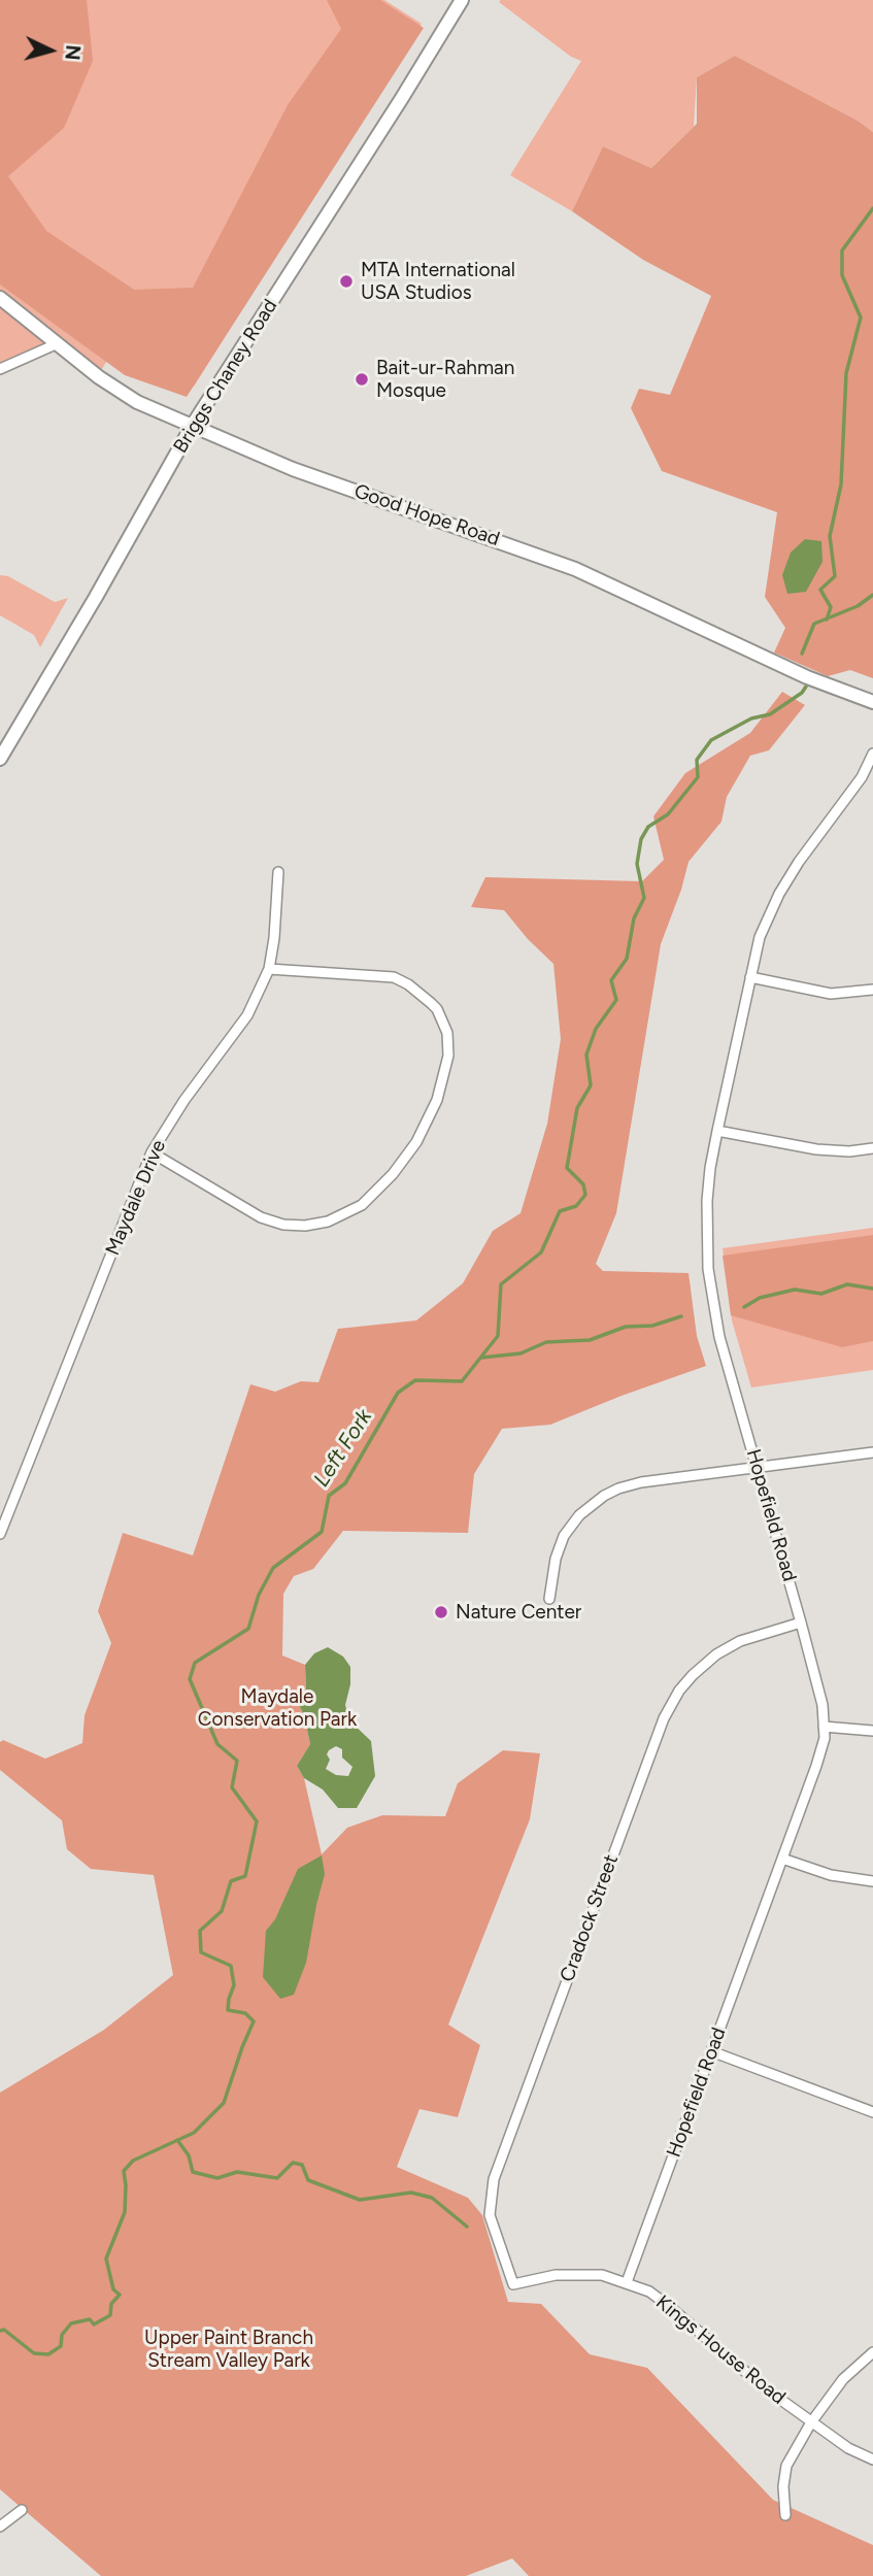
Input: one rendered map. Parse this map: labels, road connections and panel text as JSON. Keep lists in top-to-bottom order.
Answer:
{
  "streets": {
    "street": [
      "Briggs Chaney Road",
      "Good Hope Road",
      "Maydale Drive",
      "Hopefield Road",
      "Cradock Street",
      "Kings House Road"
    ]
  },
  "crossings": [
    ["Briggs Chaney Road", "Good Hope Road"],
    ["Hopefield Road", "Cradock Street"],
    ["Hopefield Road", "Kings House Road"],
    ["Cradock Street", "Kings House Road"]
  ],
  "water": ["Left Fork"],
  "parks": ["Maydale Conservation Park", "Upper Paint Branch Stream Valley Park"],
  "places": ["MTA International USA Studios", "Bait-ur-Rahman Mosque", "Nature Center"],
  "north": "right"
}
